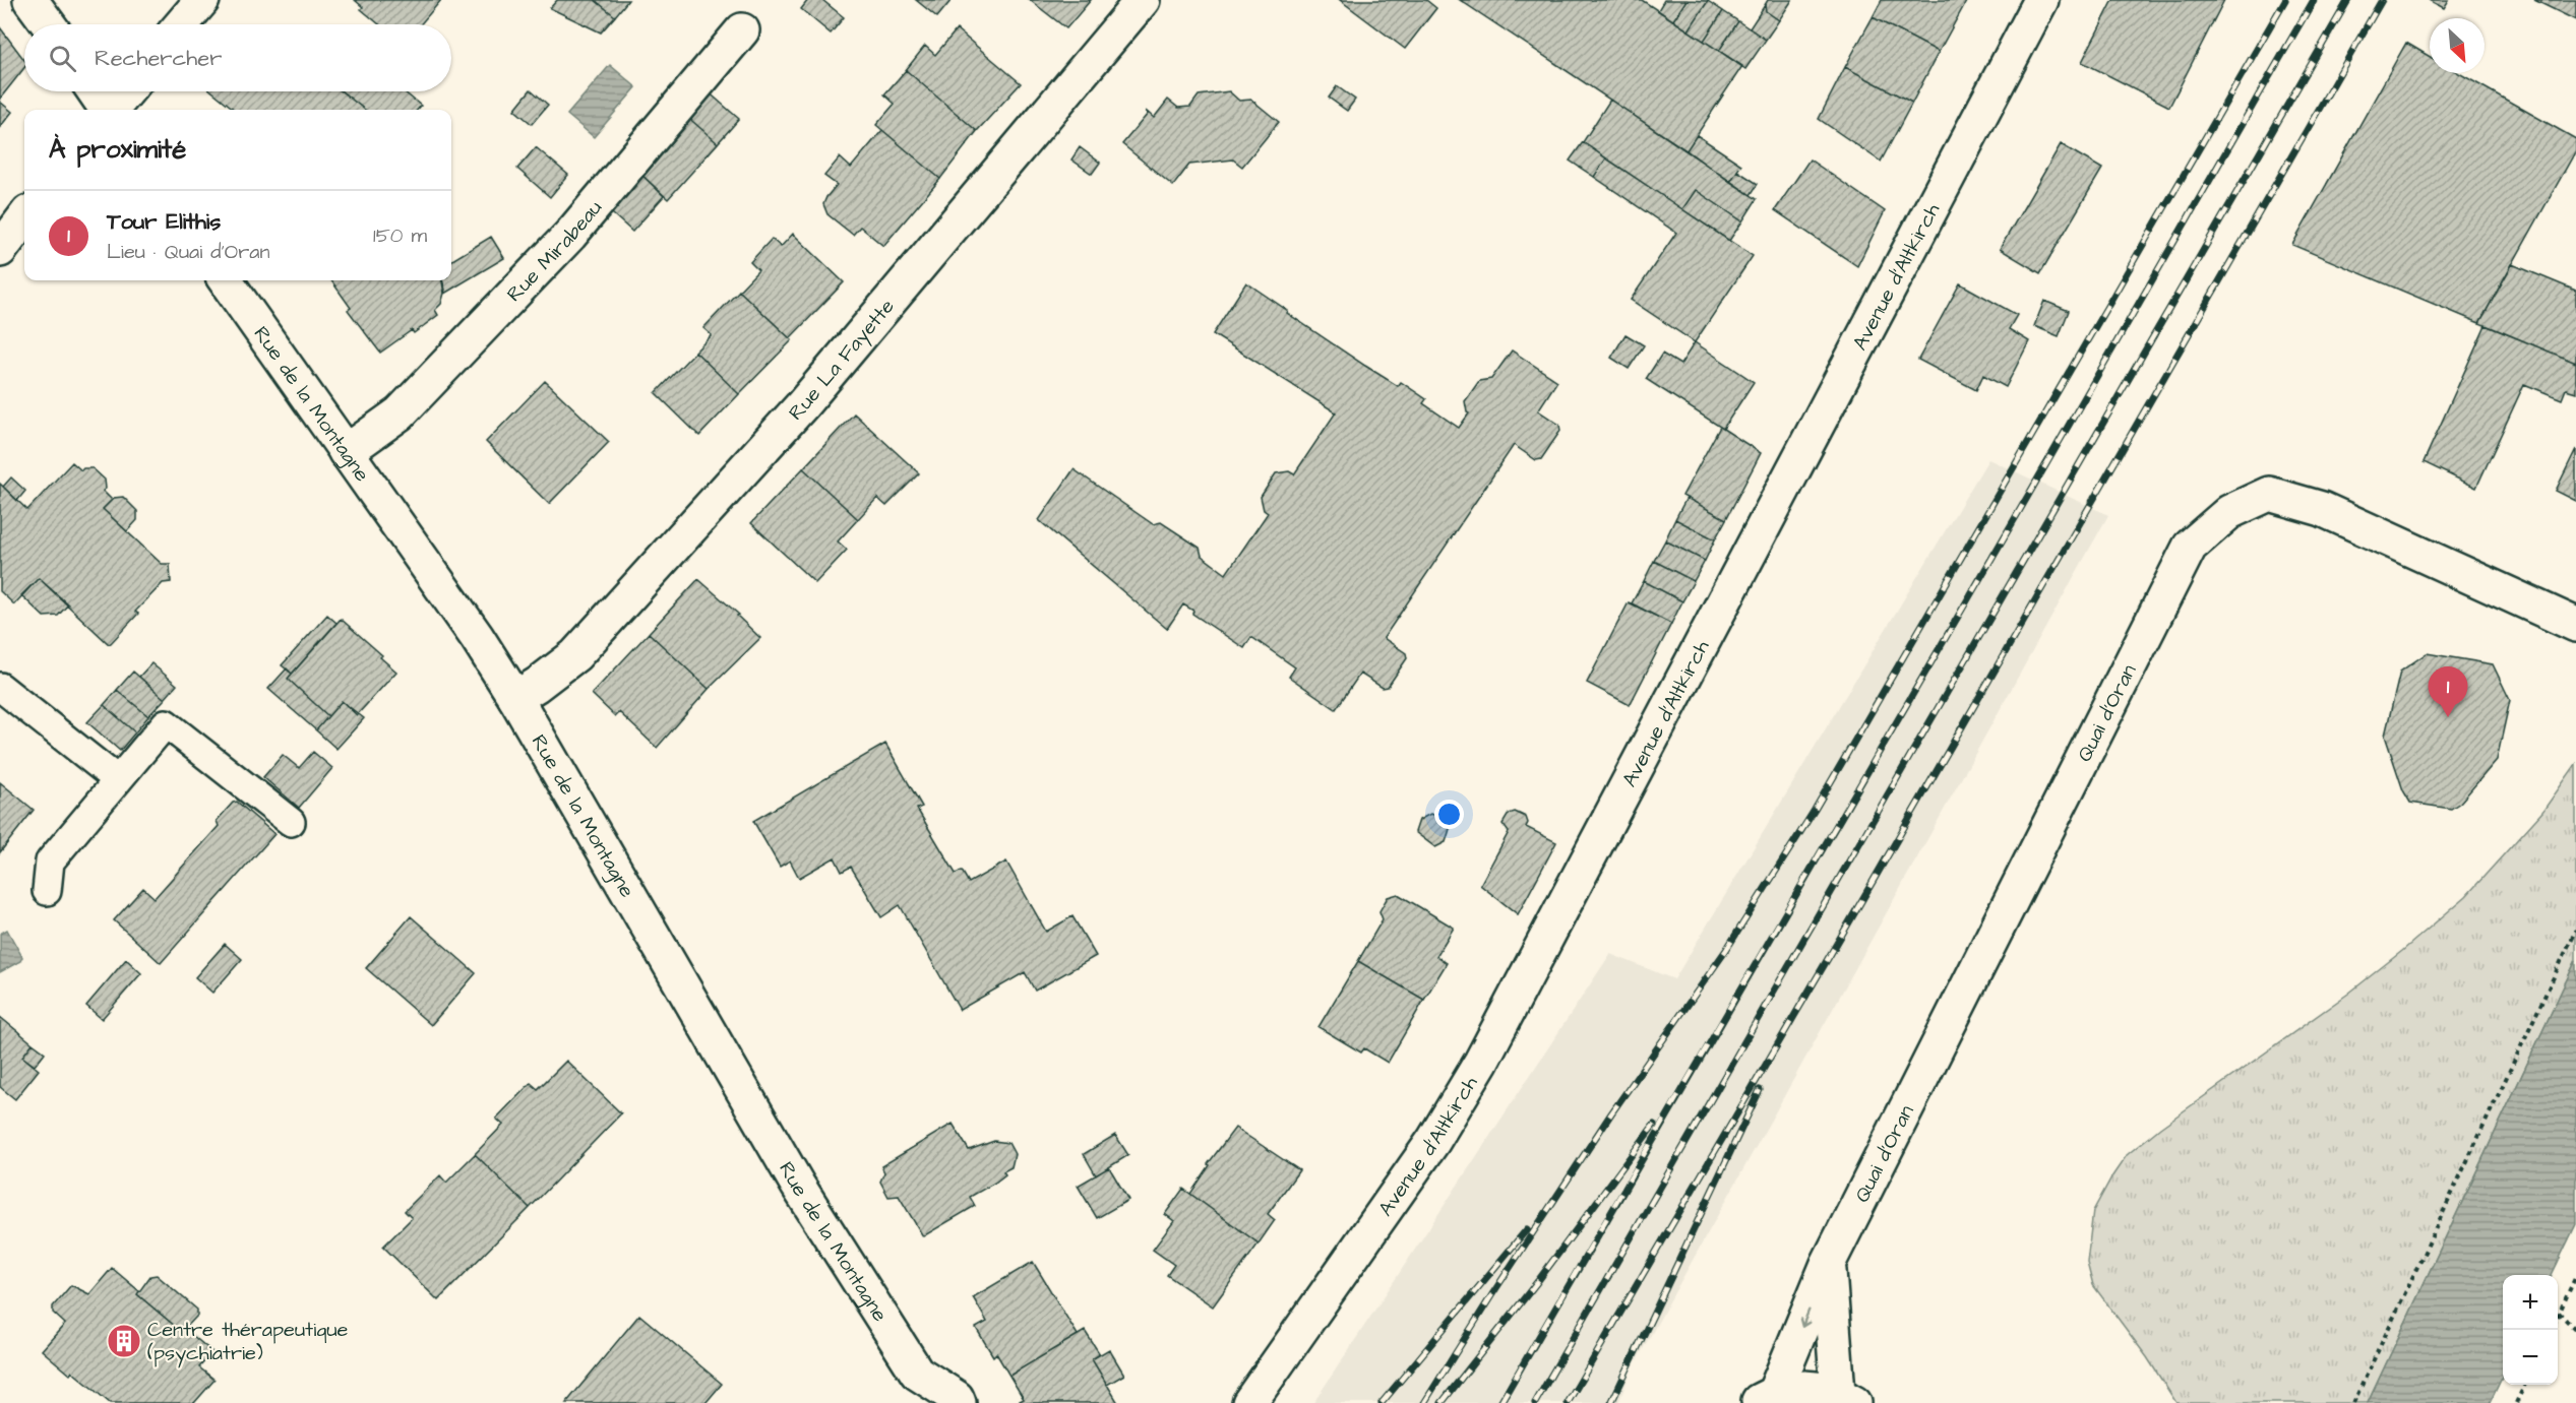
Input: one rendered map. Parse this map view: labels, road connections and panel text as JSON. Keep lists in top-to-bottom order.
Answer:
{
  "streets": {
    "street": [
      "Rue Mirabeau",
      "Avenue d'Altkirch",
      "Rue La Fayette",
      "Rue de la Montagne",
      "Quai d'Oran"
    ]
  },
  "crossings": [
    ["Rue Mirabeau", "Rue de la Montagne"],
    ["Rue La Fayette", "Rue de la Montagne"]
  ],
  "places": {
    "building": ["Centre thérapeutique (psychiatrie)"]
  },
  "north": "bottom right",
  "page": {
    "search": "Rechercher",
    "heading": "À proximité",
    "list": [
      {
        "mark": "1",
        "name": "Tour Elithis",
        "note": "Lieu · Quai d'Oran",
        "value": "150 m"
      }
    ],
    "pins": "1",
    "map_buttons": ["+", "−"]
  }
}
